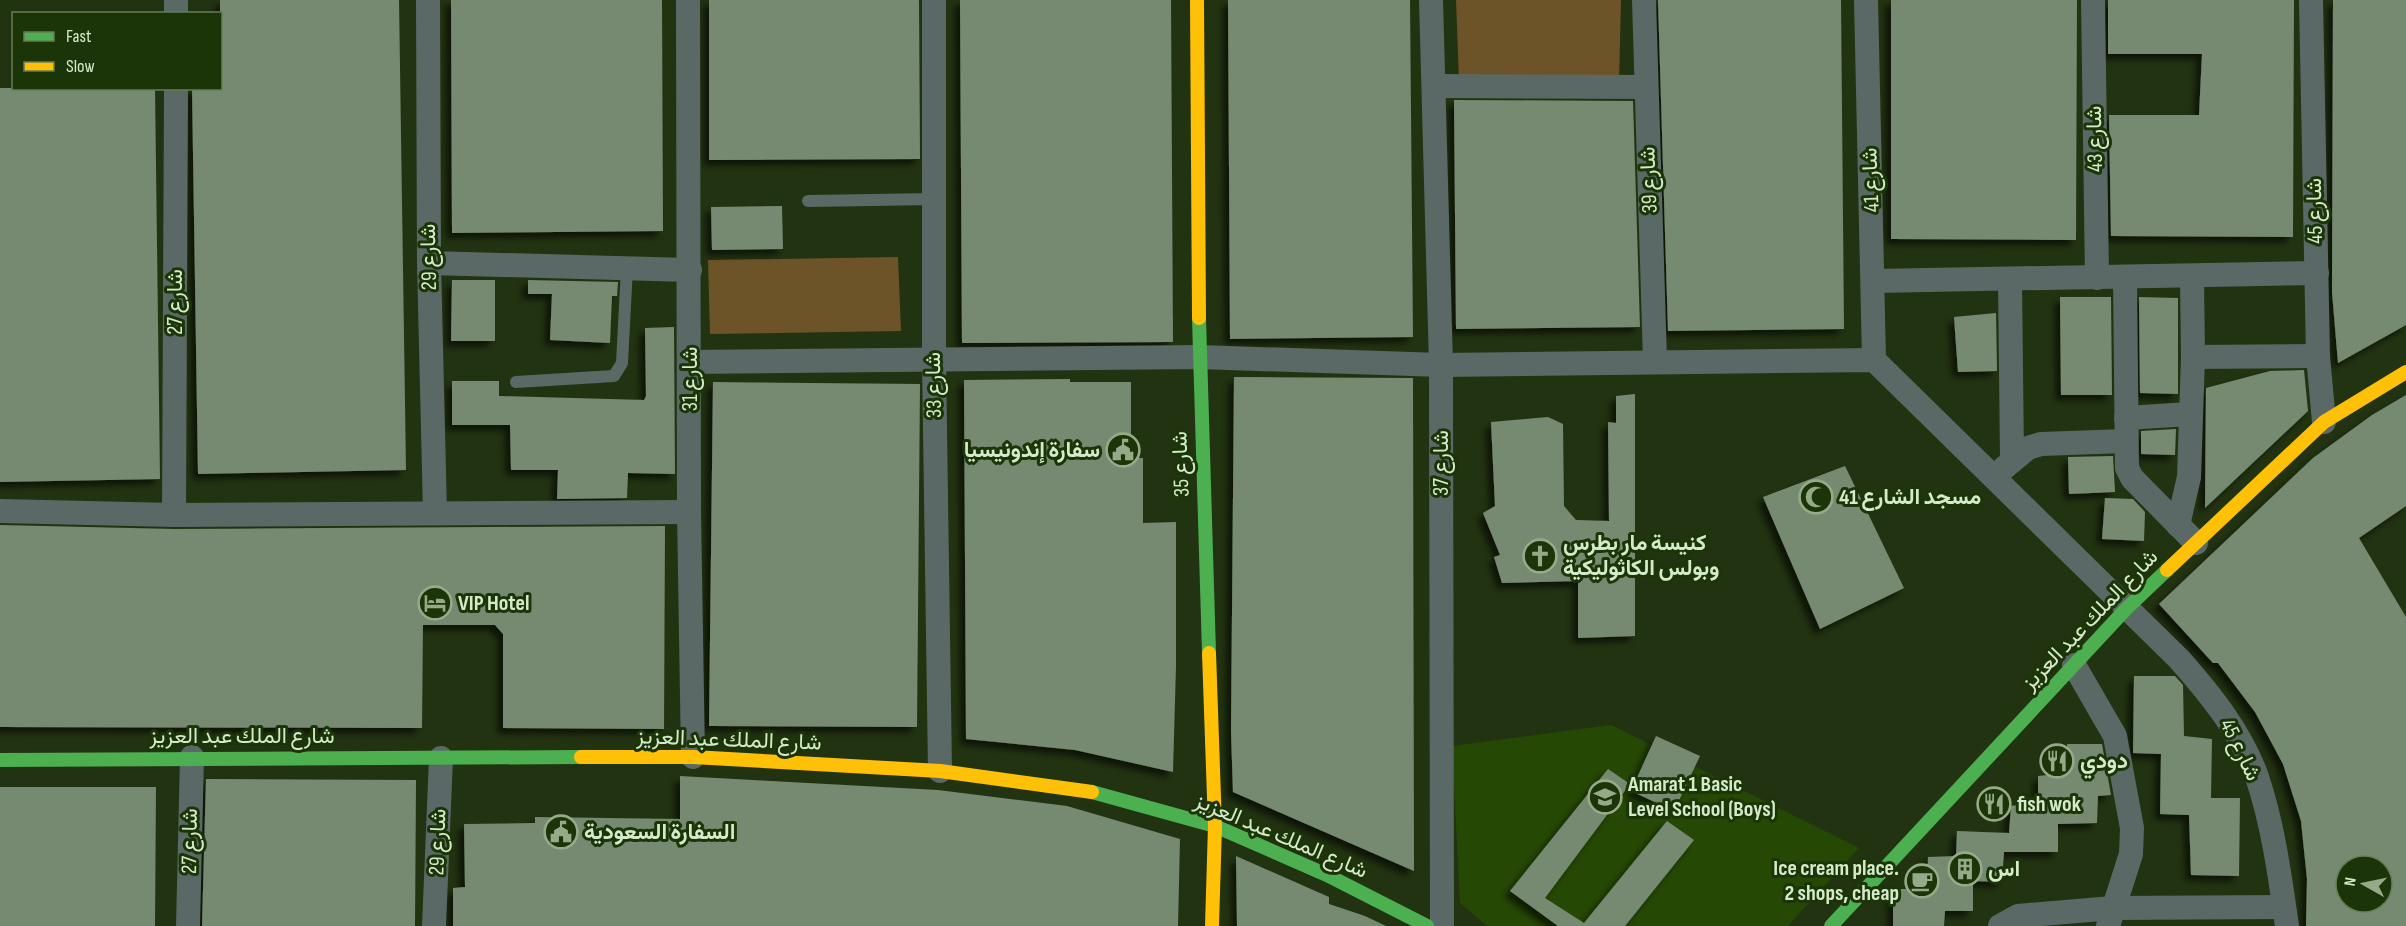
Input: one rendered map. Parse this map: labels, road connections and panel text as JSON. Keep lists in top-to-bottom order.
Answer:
{
  "streets": {
    "street": [
      "شارع 43",
      "شارع 39",
      "شارع 41",
      "شارع 45",
      "شارع 29",
      "شارع 27",
      "شارع 31",
      "شارع 33",
      "شارع 37",
      "شارع 35",
      "شارع الملك عبد العزيز"
    ]
  },
  "crossings": [
    ["شارع 41", "شارع 45"],
    ["شارع 45", "شارع الملك عبد العزيز"],
    ["شارع 29", "شارع الملك عبد العزيز"],
    ["شارع 27", "شارع الملك عبد العزيز"],
    ["شارع 31", "شارع الملك عبد العزيز"],
    ["شارع 33", "شارع الملك عبد العزيز"],
    ["شارع 35", "شارع الملك عبد العزيز"]
  ],
  "places": {
    "public building": ["سفارة إندونيسيا", "السفارة السعودية"],
    "mosque": ["مسجد الشارع 41"],
    "church": ["كنيسة مار بطرس وبولس الكاثوليكية"],
    "hotel": ["VIP Hotel"],
    "restaurant": ["دودي", "fish wok"],
    "school or university": ["Amarat 1 Basic Level School (Boys)"],
    "building": ["اس"],
    "cafe": ["Ice cream place. 2 shops, cheap"]
  },
  "legend": ["Fast", "Slow"],
  "north": "left"
}
